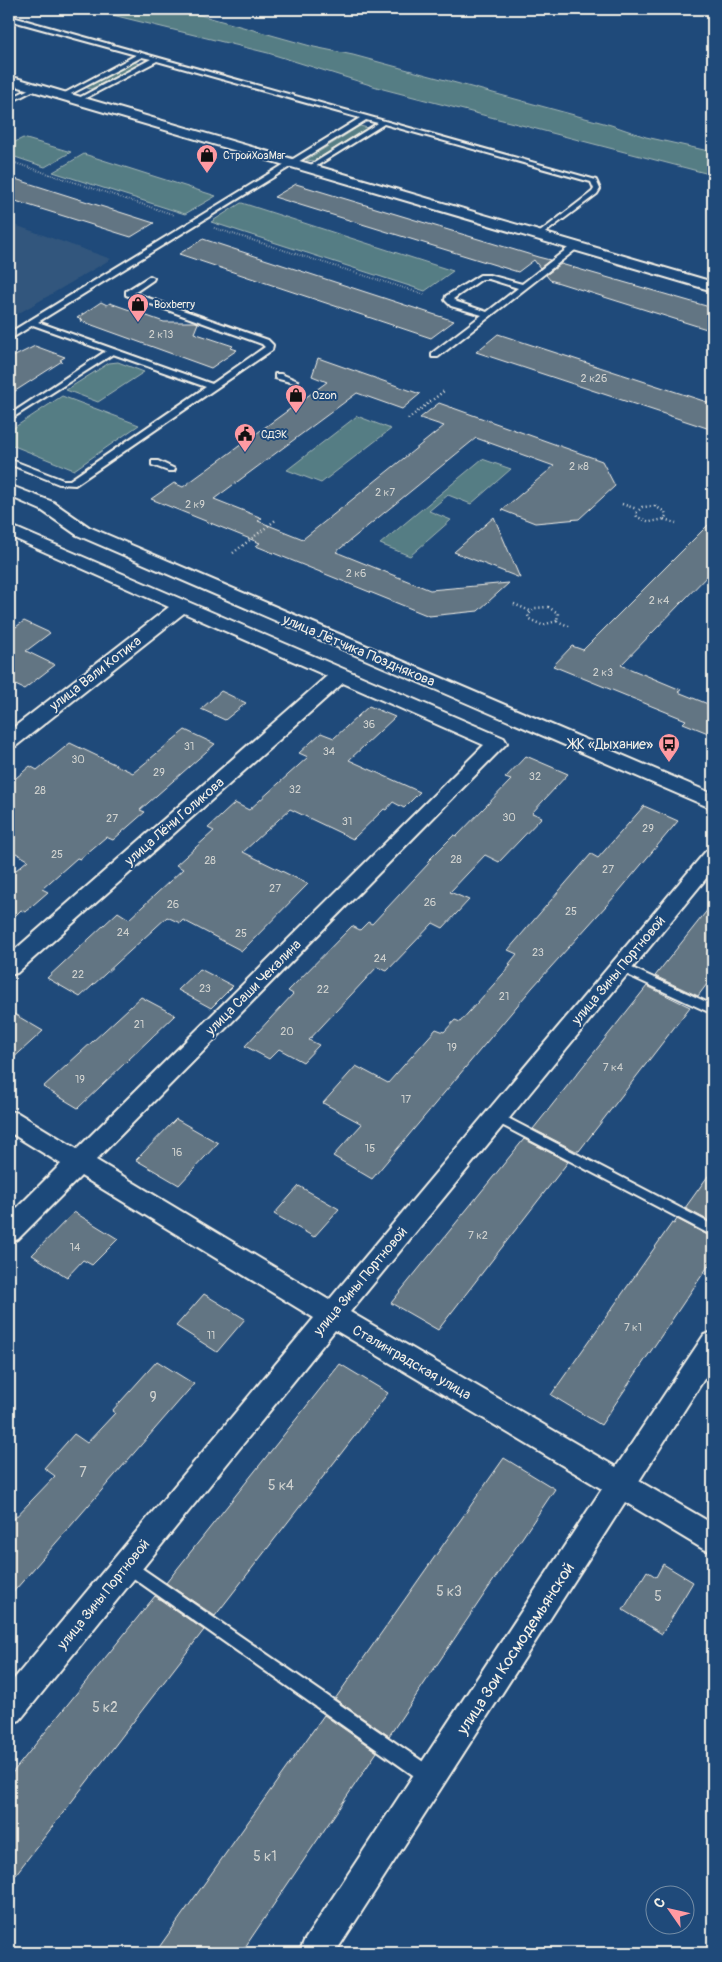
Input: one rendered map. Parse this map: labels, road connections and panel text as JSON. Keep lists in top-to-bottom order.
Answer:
{
  "streets": {
    "street": [
      "улица Лётчика Позднякова",
      "улица Вали Котика",
      "улица Лёни Голикова",
      "улица Зины Портновой",
      "улица Саши Чекалина",
      "Сталинградская улица",
      "улица Зои Космодемьянской"
    ]
  },
  "crossings": [
    ["улица Лёни Голикова", "улица Саши Чекалина"],
    ["улица Зины Портновой", "Сталинградская улица"],
    ["улица Саши Чекалина", "Сталинградская улица"],
    ["Сталинградская улица", "улица Зои Космодемьянской"]
  ],
  "places": {
    "shop": ["СтройХозМаг", "Boxberry", "Ozon"],
    "public building": ["СДЭК"],
    "bus stop": ["ЖК «Дыхание»"]
  },
  "house_numbers": [
    "2 к13",
    "2 к26",
    "2 к8",
    "2 к7",
    "2 к9",
    "2 к6",
    "2 к4",
    "2 к3",
    "36",
    "31",
    "34",
    "30",
    "29",
    "32",
    "32",
    "28",
    "30",
    "27",
    "31",
    "29",
    "25",
    "28",
    "28",
    "27",
    "27",
    "26",
    "26",
    "25",
    "24",
    "25",
    "23",
    "24",
    "22",
    "23",
    "22",
    "21",
    "21",
    "20",
    "19",
    "7 к4",
    "19",
    "17",
    "15",
    "16",
    "7 к2",
    "14",
    "7 к1",
    "11",
    "9",
    "7",
    "5 к4",
    "5 к3",
    "5",
    "5 к2",
    "5 к1"
  ],
  "north": "top left"
}
